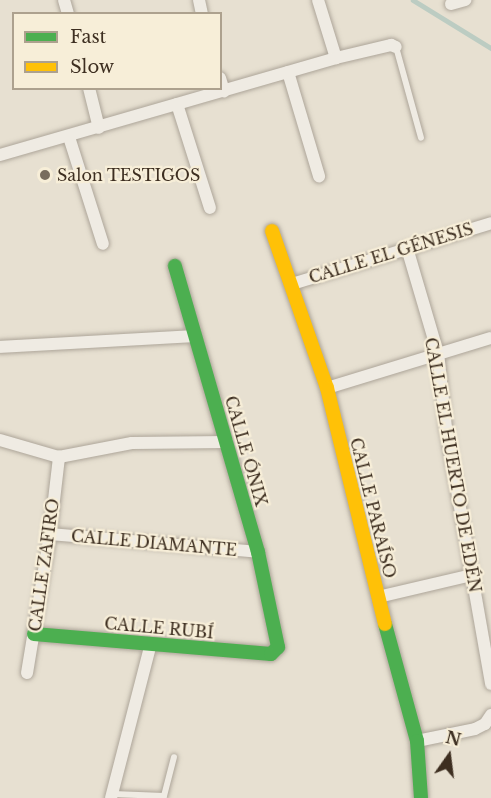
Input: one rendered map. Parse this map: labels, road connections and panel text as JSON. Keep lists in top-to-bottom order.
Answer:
{
  "streets": {
    "street": [
      "CALLE EL GÉNESIS",
      "CALLE ÓNIX",
      "CALLE EL HUERTO DE EDÉN",
      "CALLE PARAÍSO",
      "CALLE DIAMANTE",
      "CALLE ZAFIRO",
      "CALLE RUBÍ"
    ]
  },
  "crossings": [
    ["CALLE EL GÉNESIS", "CALLE EL HUERTO DE EDÉN"],
    ["CALLE EL GÉNESIS", "CALLE PARAÍSO"],
    ["CALLE ÓNIX", "CALLE DIAMANTE"],
    ["CALLE ÓNIX", "CALLE RUBÍ"],
    ["CALLE DIAMANTE", "CALLE ZAFIRO"],
    ["CALLE ZAFIRO", "CALLE RUBÍ"]
  ],
  "places": ["Salon TESTIGOS"],
  "legend": ["Fast", "Slow"],
  "north": "top"
}
